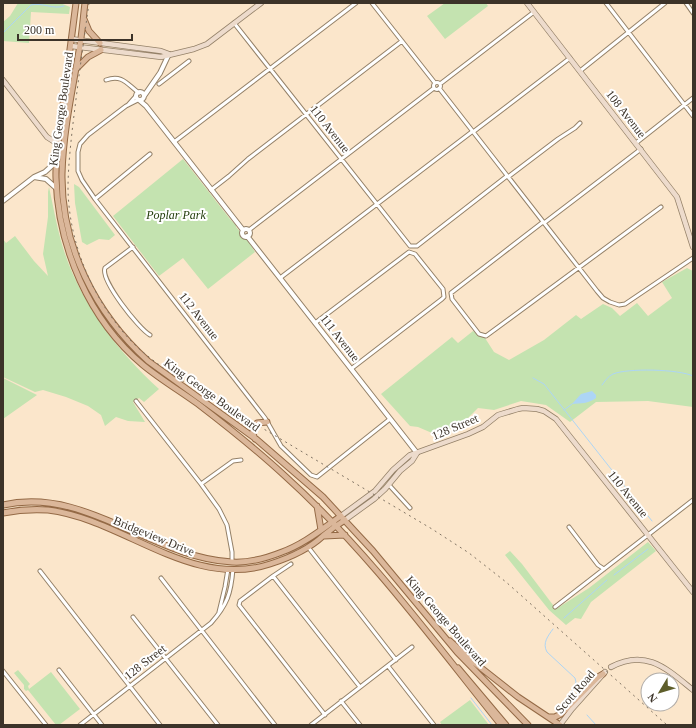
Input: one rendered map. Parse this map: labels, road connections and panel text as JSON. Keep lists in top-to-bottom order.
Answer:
{
  "streets": {
    "main road": [
      "King George Boulevard",
      "108 Avenue",
      "110 Avenue",
      "128 Street",
      "Bridgeview Drive",
      "Scott Road"
    ],
    "street": ["112 Avenue", "111 Avenue"]
  },
  "crossings": [
    ["King George Boulevard", "128 Street"],
    ["King George Boulevard", "Bridgeview Drive"],
    ["110 Avenue", "128 Street"],
    ["112 Avenue", "111 Avenue"],
    ["111 Avenue", "128 Street"],
    ["128 Street", "Bridgeview Drive"]
  ],
  "parks": ["Poplar Park"],
  "scale_bar": "200 m",
  "north": "bottom left"
}
